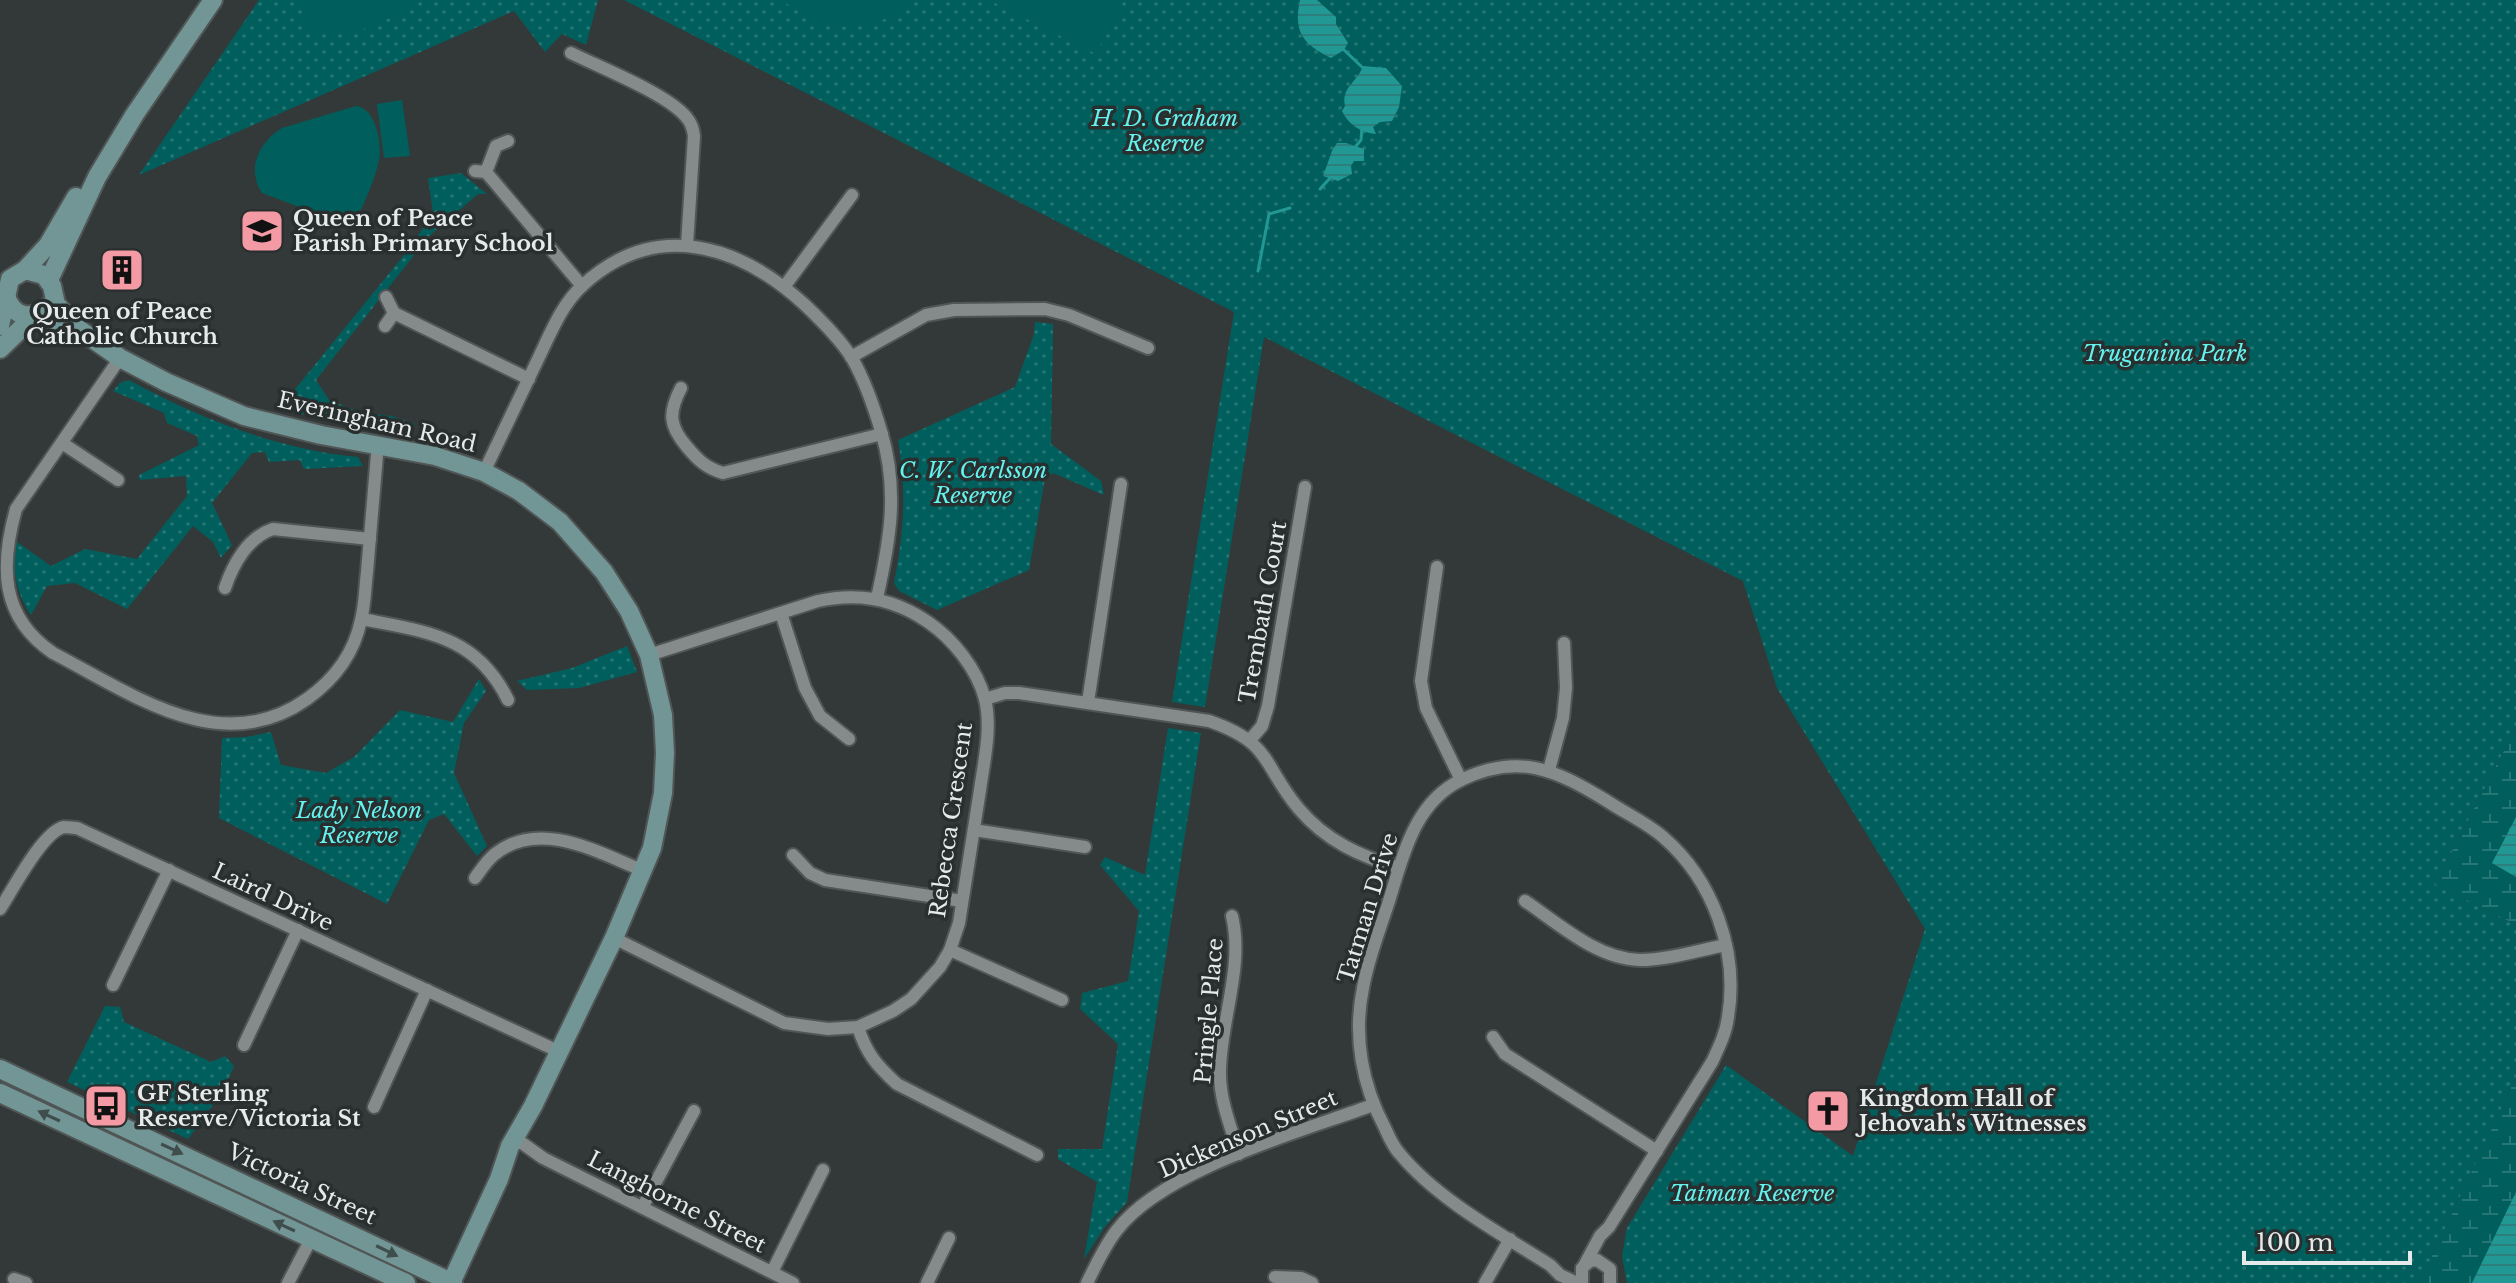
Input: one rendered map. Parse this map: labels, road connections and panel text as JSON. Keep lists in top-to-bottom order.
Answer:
{
  "streets": {
    "street": [
      "Everingham Road",
      "Trembath Court",
      "Rebecca Crescent",
      "Laird Drive",
      "Tatman Drive",
      "Pringle Place",
      "Dickenson Street",
      "Victoria Street",
      "Langhorne Street"
    ]
  },
  "crossings": [
    ["Everingham Road", "Rebecca Crescent"],
    ["Everingham Road", "Laird Drive"],
    ["Everingham Road", "Victoria Street"],
    ["Everingham Road", "Langhorne Street"],
    ["Tatman Drive", "Dickenson Street"],
    ["Pringle Place", "Dickenson Street"]
  ],
  "parks": [
    "H. D. Graham Reserve",
    "Truganina Park",
    "C. W. Carlsson Reserve",
    "Lady Nelson Reserve",
    "Tatman Reserve"
  ],
  "places": {
    "school or university": ["Queen of Peace Parish Primary School"],
    "building": ["Queen of Peace Catholic Church"],
    "bus stop": ["GF Sterling Reserve/Victoria St"],
    "church": ["Kingdom Hall of Jehovah's Witnesses"]
  },
  "scale_bar": "100 m"
}
